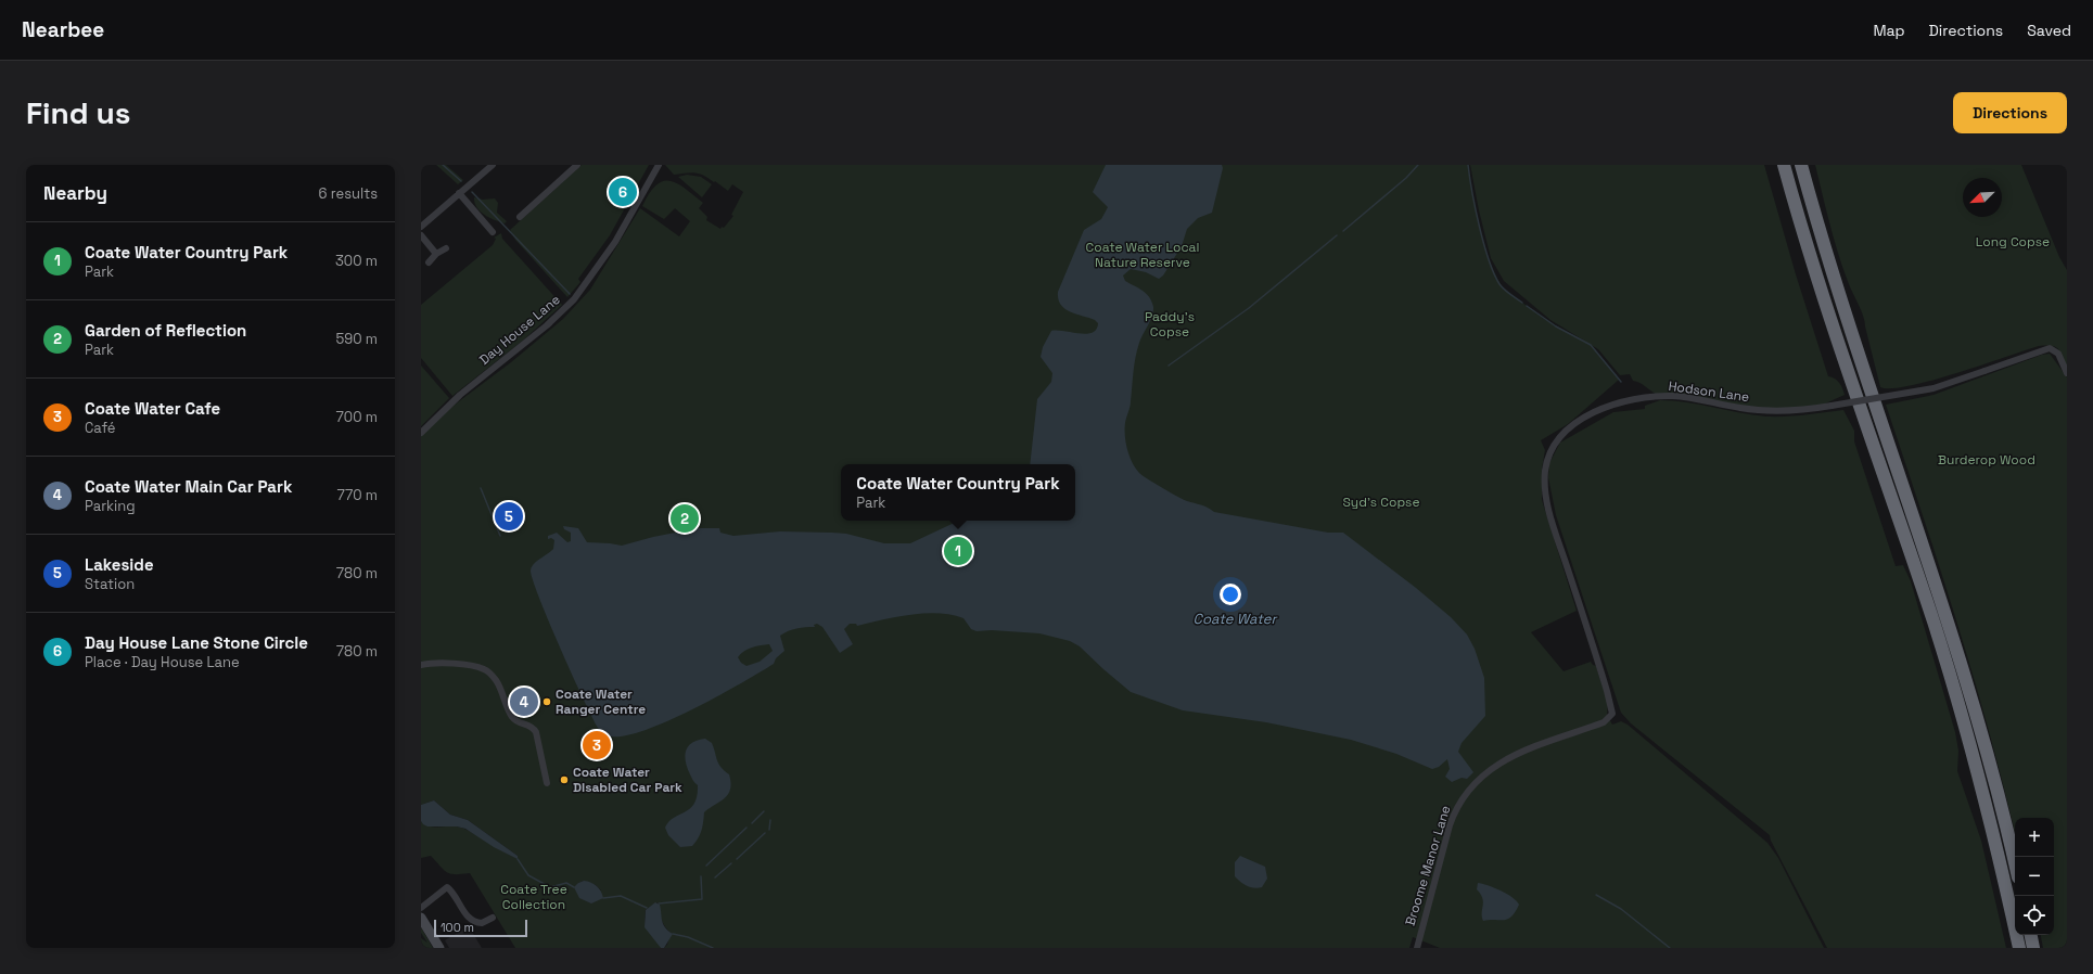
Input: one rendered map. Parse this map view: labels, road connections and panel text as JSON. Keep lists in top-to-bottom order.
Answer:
{
  "streets": {
    "street": ["Day House Lane", "Hodson Lane", "Broome Manor Lane"]
  },
  "crossings": [
    ["Hodson Lane", "Broome Manor Lane"]
  ],
  "water": ["Coate Water"],
  "parks": [
    "Long Copse",
    "Coate Water Local Nature Reserve",
    "Paddy's Copse",
    "Burderop Wood",
    "Syd's Copse",
    "Coate Tree Collection"
  ],
  "places": ["Coate Water Ranger Centre", "Coate Water Disabled Car Park"],
  "scale_bar": "100 m",
  "north": "bottom left",
  "page": {
    "header": "Nearbee",
    "nav": ["Map", "Directions", "Saved"],
    "buttons": "Directions",
    "title": "Find us",
    "heading": ["Nearby", "6 results"],
    "pins": [
      "6",
      "5",
      "2",
      "1",
      "4",
      "3"
    ],
    "list": [
      {
        "mark": "1",
        "name": "Coate Water Country Park",
        "note": "Park",
        "value": "300 m"
      },
      {
        "mark": "2",
        "name": "Garden of Reflection",
        "note": "Park",
        "value": "590 m"
      },
      {
        "mark": "3",
        "name": "Coate Water Cafe",
        "note": "Café",
        "value": "700 m"
      },
      {
        "mark": "4",
        "name": "Coate Water Main Car Park",
        "note": "Parking",
        "value": "770 m"
      },
      {
        "mark": "5",
        "name": "Lakeside",
        "note": "Station",
        "value": "780 m"
      },
      {
        "mark": "6",
        "name": "Day House Lane Stone Circle",
        "note": "Place · Day House Lane",
        "value": "780 m"
      }
    ],
    "popup": ["Coate Water Country Park", "Park"],
    "map_buttons": ["+", "−"],
    "scale": "100 m"
  }
}
